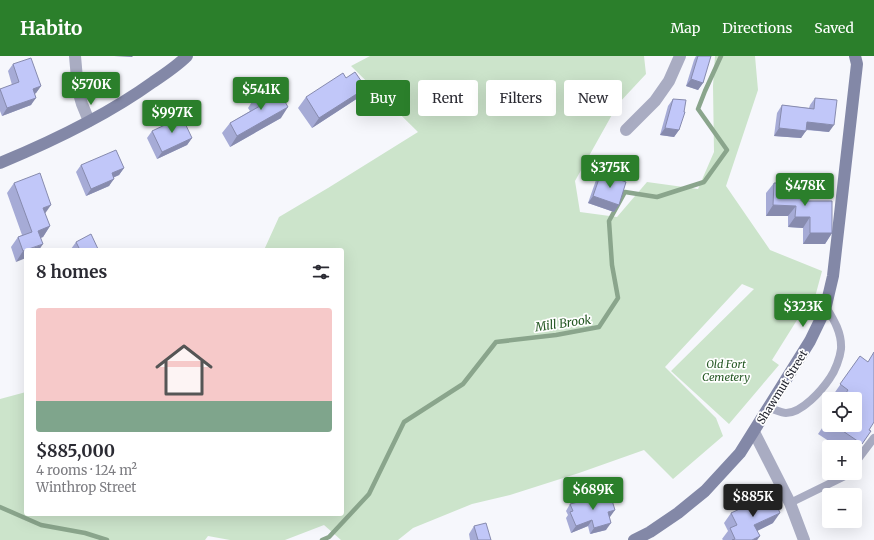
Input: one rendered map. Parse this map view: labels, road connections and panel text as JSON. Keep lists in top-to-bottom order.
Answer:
{
  "streets": {
    "street": ["Shawmut Street"]
  },
  "water": ["Mill Brook"],
  "parks": ["Old Fort Cemetery"],
  "page": {
    "header": "Habito",
    "nav": ["Map", "Directions", "Saved"],
    "price": [
      "$570K",
      "$541K",
      "$997K",
      "$375K",
      "$478K",
      "$323K",
      "$689K",
      "$885K"
    ],
    "chip": [
      "Buy",
      "Rent",
      "Filters",
      "New"
    ],
    "heading": "8 homes",
    "list": [
      {
        "name": "$885,000",
        "note": "4 rooms · 124 m² · Winthrop Street"
      }
    ],
    "map_buttons": ["+", "−"]
  }
}
